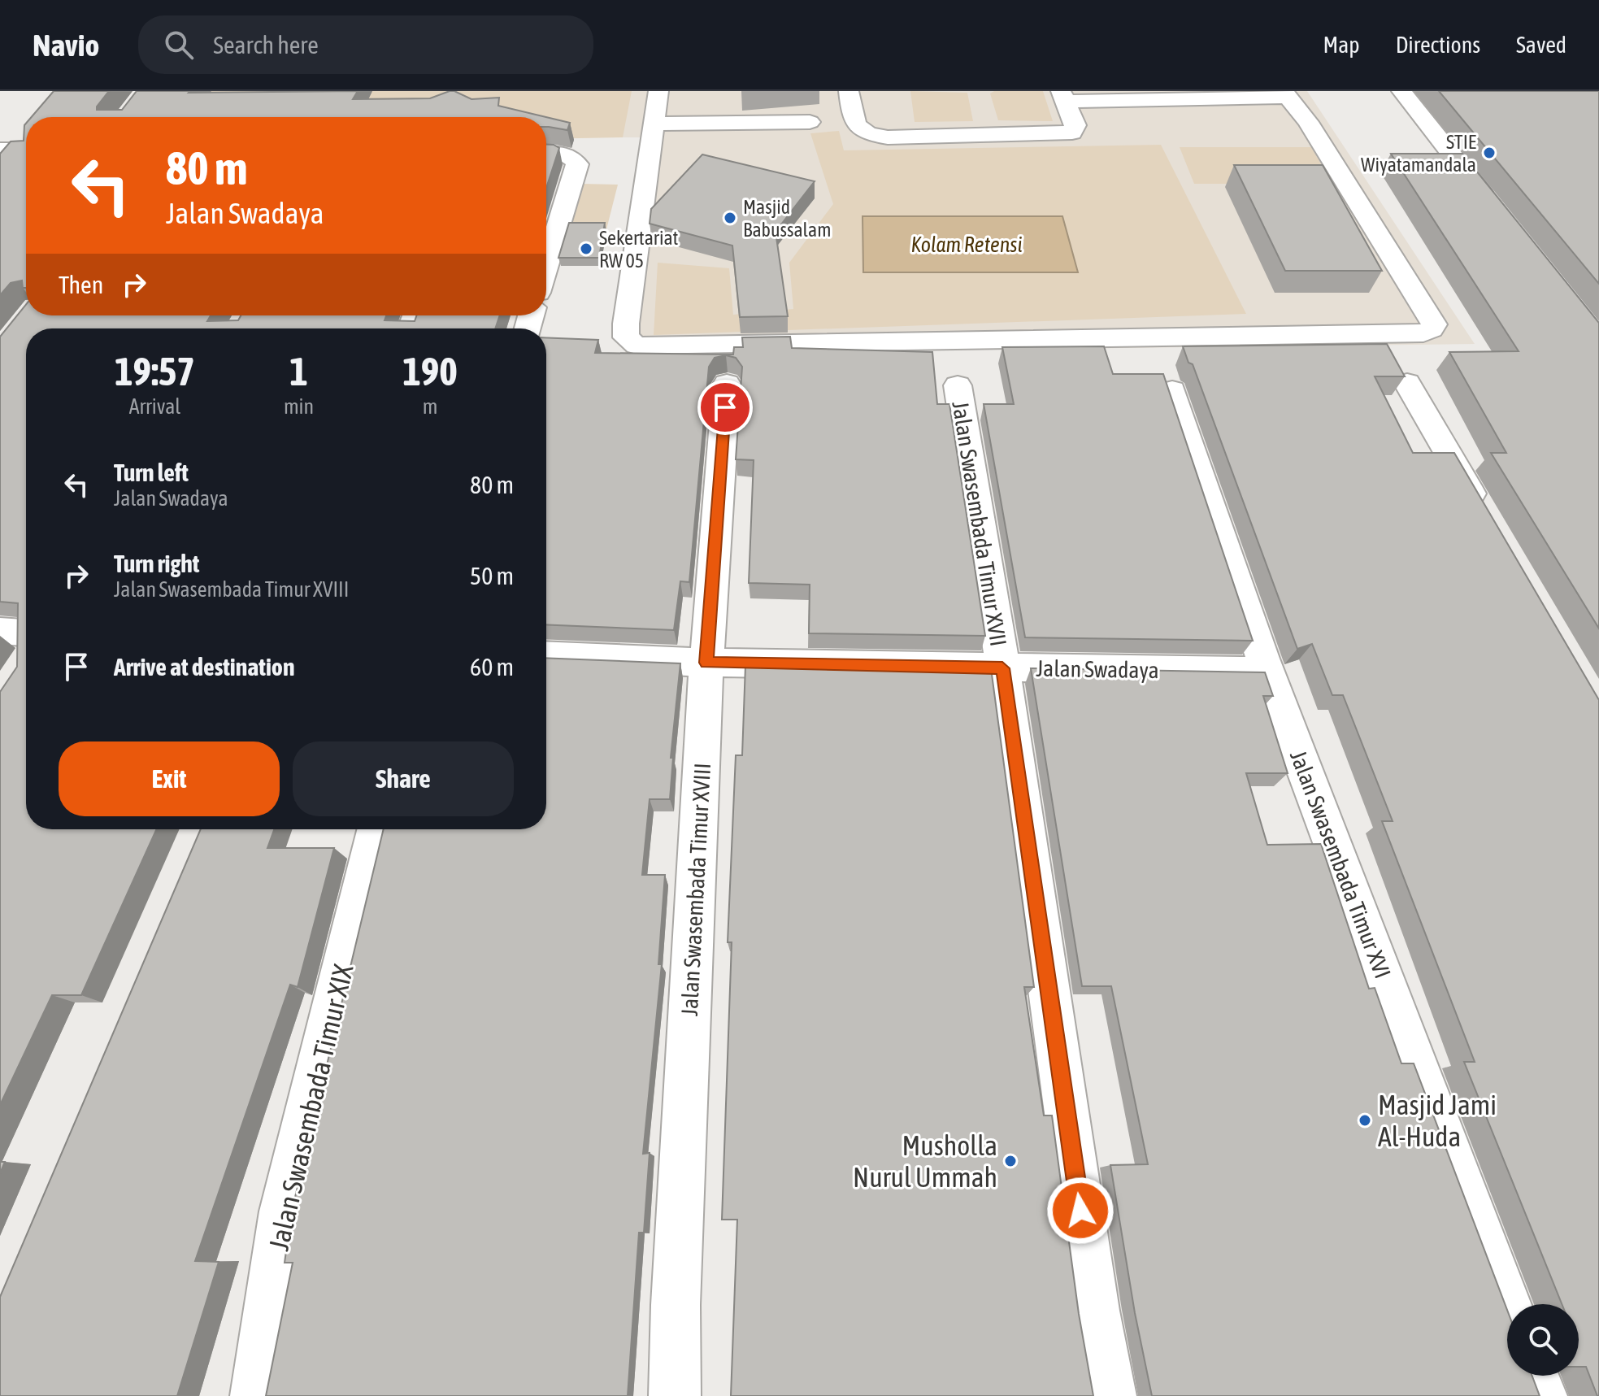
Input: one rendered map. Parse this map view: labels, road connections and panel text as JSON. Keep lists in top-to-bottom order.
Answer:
{
  "streets": {
    "street": [
      "Jalan Swasembada Timur XVII",
      "Jalan Swadaya",
      "Jalan Swasembada Timur XVI",
      "Jalan Swasembada Timur XVIII",
      "Jalan Swasembada Timur XIX"
    ]
  },
  "crossings": [
    ["Jalan Swasembada Timur XVII", "Jalan Swadaya"],
    ["Jalan Swadaya", "Jalan Swasembada Timur XVI"],
    ["Jalan Swadaya", "Jalan Swasembada Timur XVIII"]
  ],
  "water": ["Kolam Retensi"],
  "places": [
    "STIE Wiyatamandala",
    "Masjid Babussalam",
    "Sekertariat RW 05",
    "Masjid Jami Al-Huda",
    "Musholla Nurul Ummah"
  ],
  "page": {
    "header": "Navio",
    "search": "Search here",
    "nav": ["Map", "Directions", "Saved"],
    "turn": ["80 m", "Jalan Swadaya"],
    "then": "Then",
    "eta": [
      "19:57",
      "Arrival",
      "1",
      "min",
      "190",
      "m"
    ],
    "list": [
      {
        "name": "Turn left",
        "note": "Jalan Swadaya",
        "value": "80 m"
      },
      {
        "name": "Turn right",
        "note": "Jalan Swasembada Timur XVIII",
        "value": "50 m"
      },
      {
        "name": "Arrive at destination",
        "value": "60 m"
      }
    ],
    "buttons": ["Exit", "Share"]
  }
}
